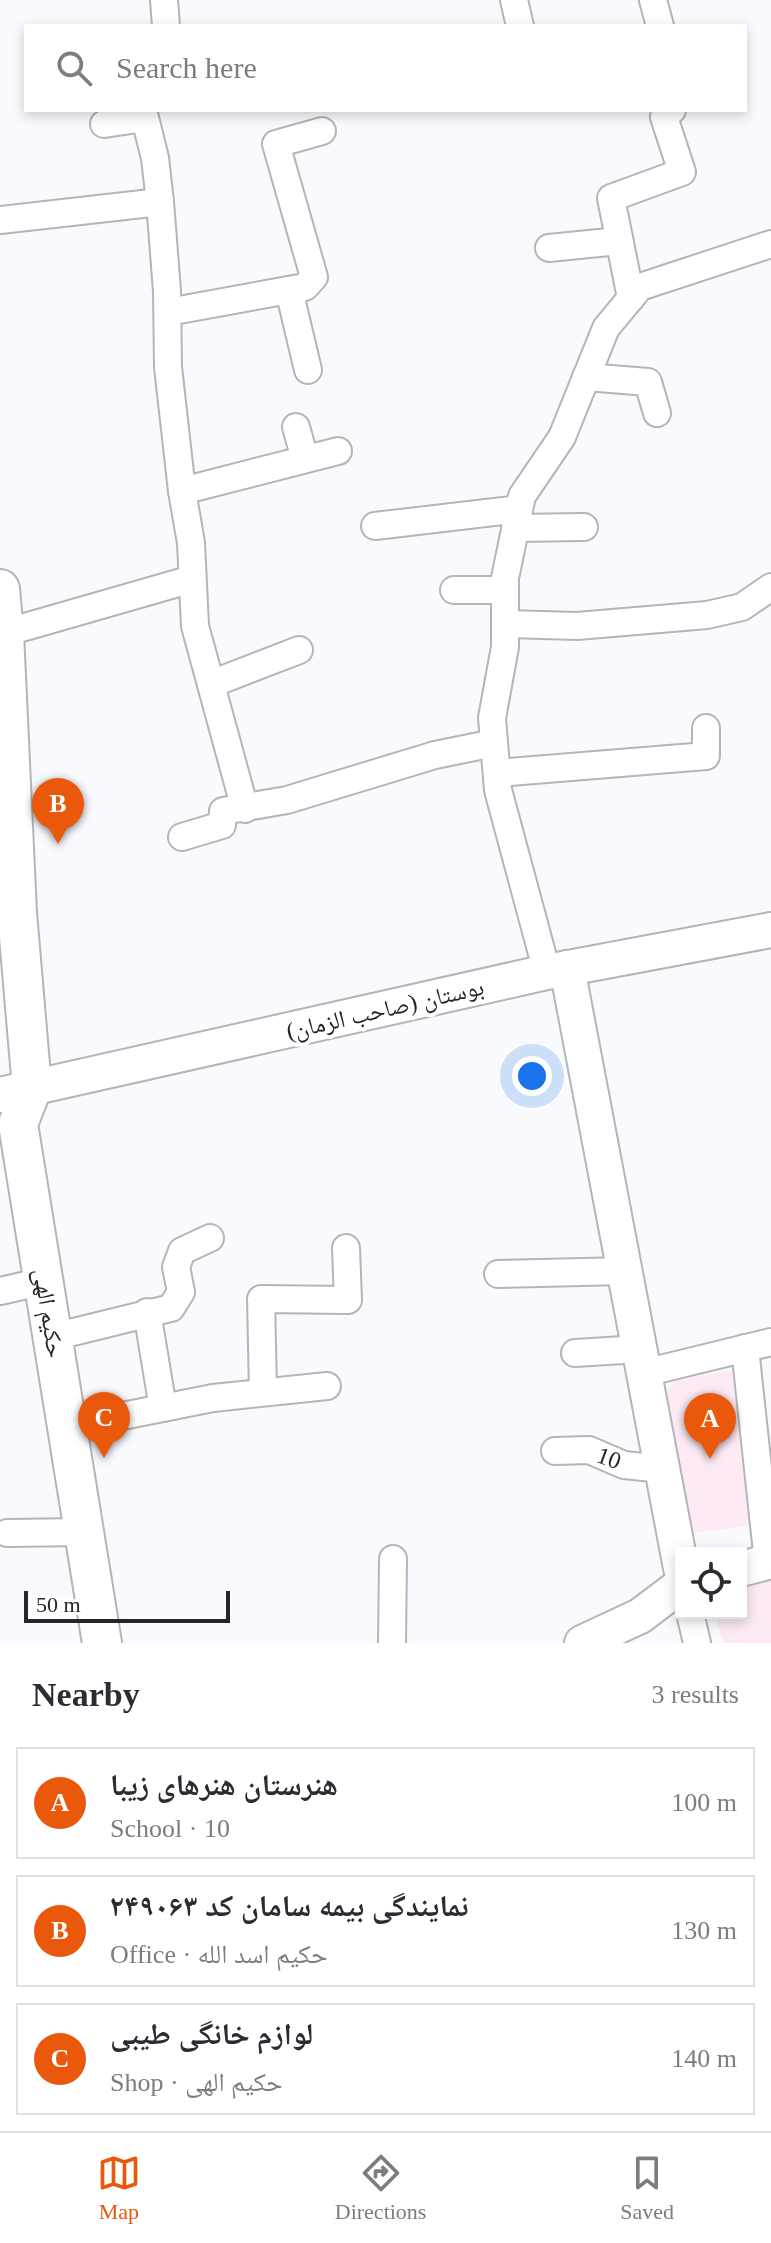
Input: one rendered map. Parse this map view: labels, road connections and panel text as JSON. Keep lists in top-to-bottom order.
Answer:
{
  "streets": {
    "main road": ["حکیم الهی"],
    "street": ["بوستان (صاحب الزمان)", "10"]
  },
  "crossings": [
    ["بوستان (صاحب الزمان)", "حکیم الهی"]
  ],
  "scale_bar": "50 m",
  "page": {
    "search": "Search here",
    "pins": ["B", "C", "A"],
    "scale": "50 m",
    "heading": ["Nearby", "3 results"],
    "list": [
      {
        "mark": "A",
        "name": "هنرستان هنرهای زیبا",
        "note": "School · 10",
        "value": "100 m"
      },
      {
        "mark": "B",
        "name": "نمایندگی بیمه سامان کد ۲۴۹۰۶۳",
        "note": "Office · حکیم اسد الله",
        "value": "130 m"
      },
      {
        "mark": "C",
        "name": "لوازم خانگی طیبی",
        "note": "Shop · حکیم الهی",
        "value": "140 m"
      }
    ],
    "nav": ["Map", "Directions", "Saved"]
  }
}
